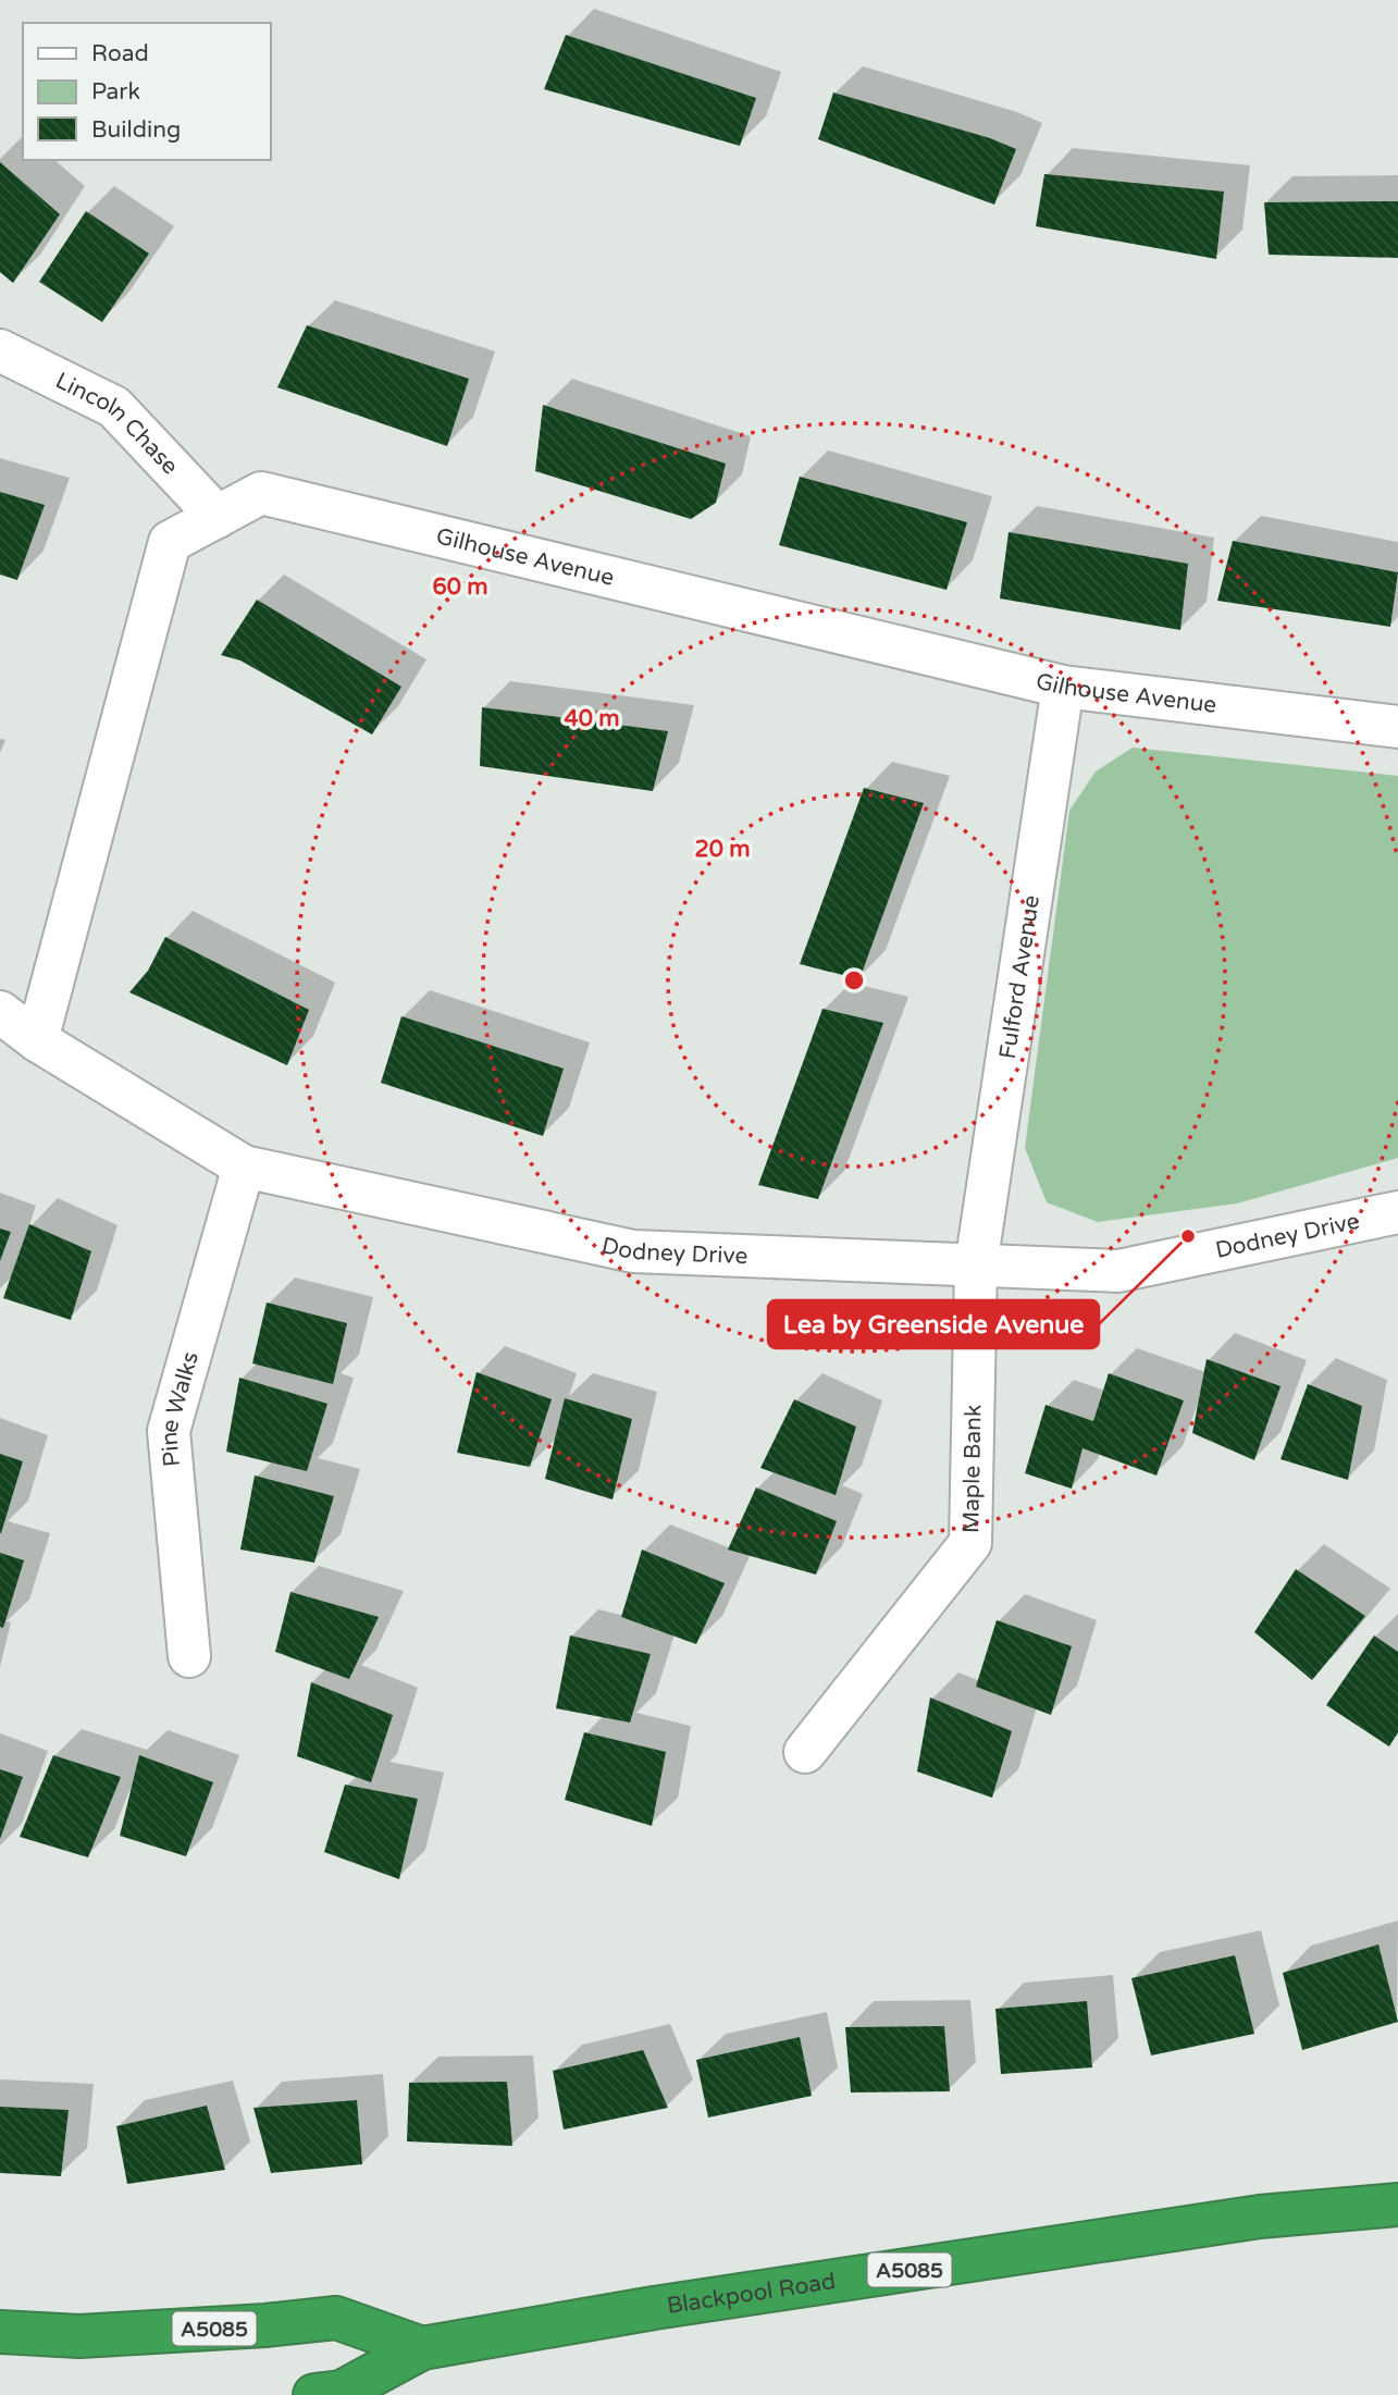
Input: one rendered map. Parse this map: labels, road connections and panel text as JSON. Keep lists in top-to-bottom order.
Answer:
{
  "streets": {
    "highway": ["A5085", "Blackpool Road"],
    "street": [
      "Lincoln Chase",
      "Gilhouse Avenue",
      "Fulford Avenue",
      "Dodney Drive",
      "Pine Walks",
      "Maple Bank"
    ]
  },
  "crossings": [
    ["Lincoln Chase", "Gilhouse Avenue"],
    ["Gilhouse Avenue", "Fulford Avenue"],
    ["Gilhouse Avenue", "Dodney Drive"],
    ["Fulford Avenue", "Dodney Drive"],
    ["Fulford Avenue", "Maple Bank"],
    ["Dodney Drive", "Pine Walks"],
    ["Dodney Drive", "Maple Bank"]
  ],
  "places": ["Lea by Greenside Avenue"],
  "legend": ["Road", "Park", "Building"],
  "rings": ["60 m", "40 m", "20 m"]
}
